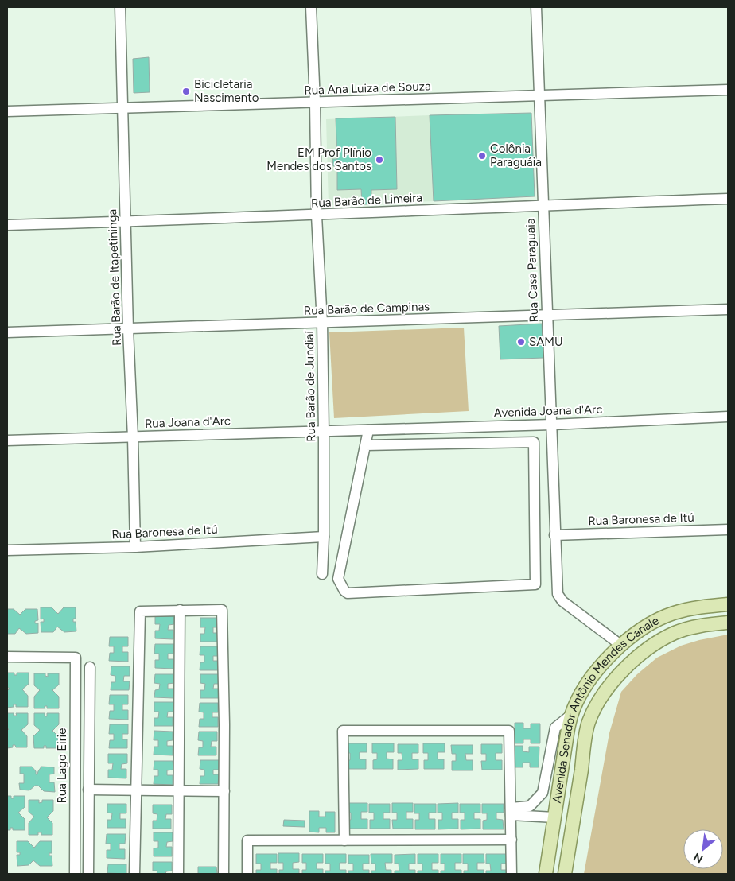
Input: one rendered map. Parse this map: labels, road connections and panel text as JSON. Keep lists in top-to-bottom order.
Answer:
{
  "streets": {
    "main road": ["Avenida Senador Antônio Mendes Canale"],
    "street": [
      "Rua Ana Luiza de Souza",
      "Rua Barão de Limeira",
      "Rua Casa Paraguaia",
      "Rua Barão de Itapetininga",
      "Rua Barão de Campinas",
      "Rua Barão de Jundiaí",
      "Avenida Joana d'Arc",
      "Rua Joana d'Arc",
      "Rua Baronesa de Itú",
      "Rua Lago Eirie"
    ]
  },
  "crossings": [
    ["Rua Ana Luiza de Souza", "Rua Casa Paraguaia"],
    ["Rua Ana Luiza de Souza", "Rua Barão de Itapetininga"],
    ["Rua Ana Luiza de Souza", "Rua Barão de Jundiaí"],
    ["Rua Barão de Limeira", "Rua Casa Paraguaia"],
    ["Rua Barão de Limeira", "Rua Barão de Itapetininga"],
    ["Rua Barão de Limeira", "Rua Barão de Jundiaí"],
    ["Rua Casa Paraguaia", "Rua Barão de Campinas"],
    ["Rua Casa Paraguaia", "Avenida Joana d'Arc"],
    ["Rua Casa Paraguaia", "Rua Baronesa de Itú"],
    ["Rua Casa Paraguaia", "Avenida Senador Antônio Mendes Canale"],
    ["Rua Barão de Itapetininga", "Rua Barão de Campinas"],
    ["Rua Barão de Itapetininga", "Rua Joana d'Arc"],
    ["Rua Barão de Itapetininga", "Rua Baronesa de Itú"],
    ["Rua Barão de Campinas", "Rua Barão de Jundiaí"],
    ["Rua Barão de Jundiaí", "Rua Joana d'Arc"],
    ["Rua Barão de Jundiaí", "Rua Baronesa de Itú"],
    ["Avenida Joana d'Arc", "Rua Joana d'Arc"]
  ],
  "places": [
    "Bicicletaria Nascimento",
    "Colônia Paraguáia",
    "EM Prof Plínio Mendes dos Santos",
    "SAMU"
  ],
  "north": "bottom left"
}
